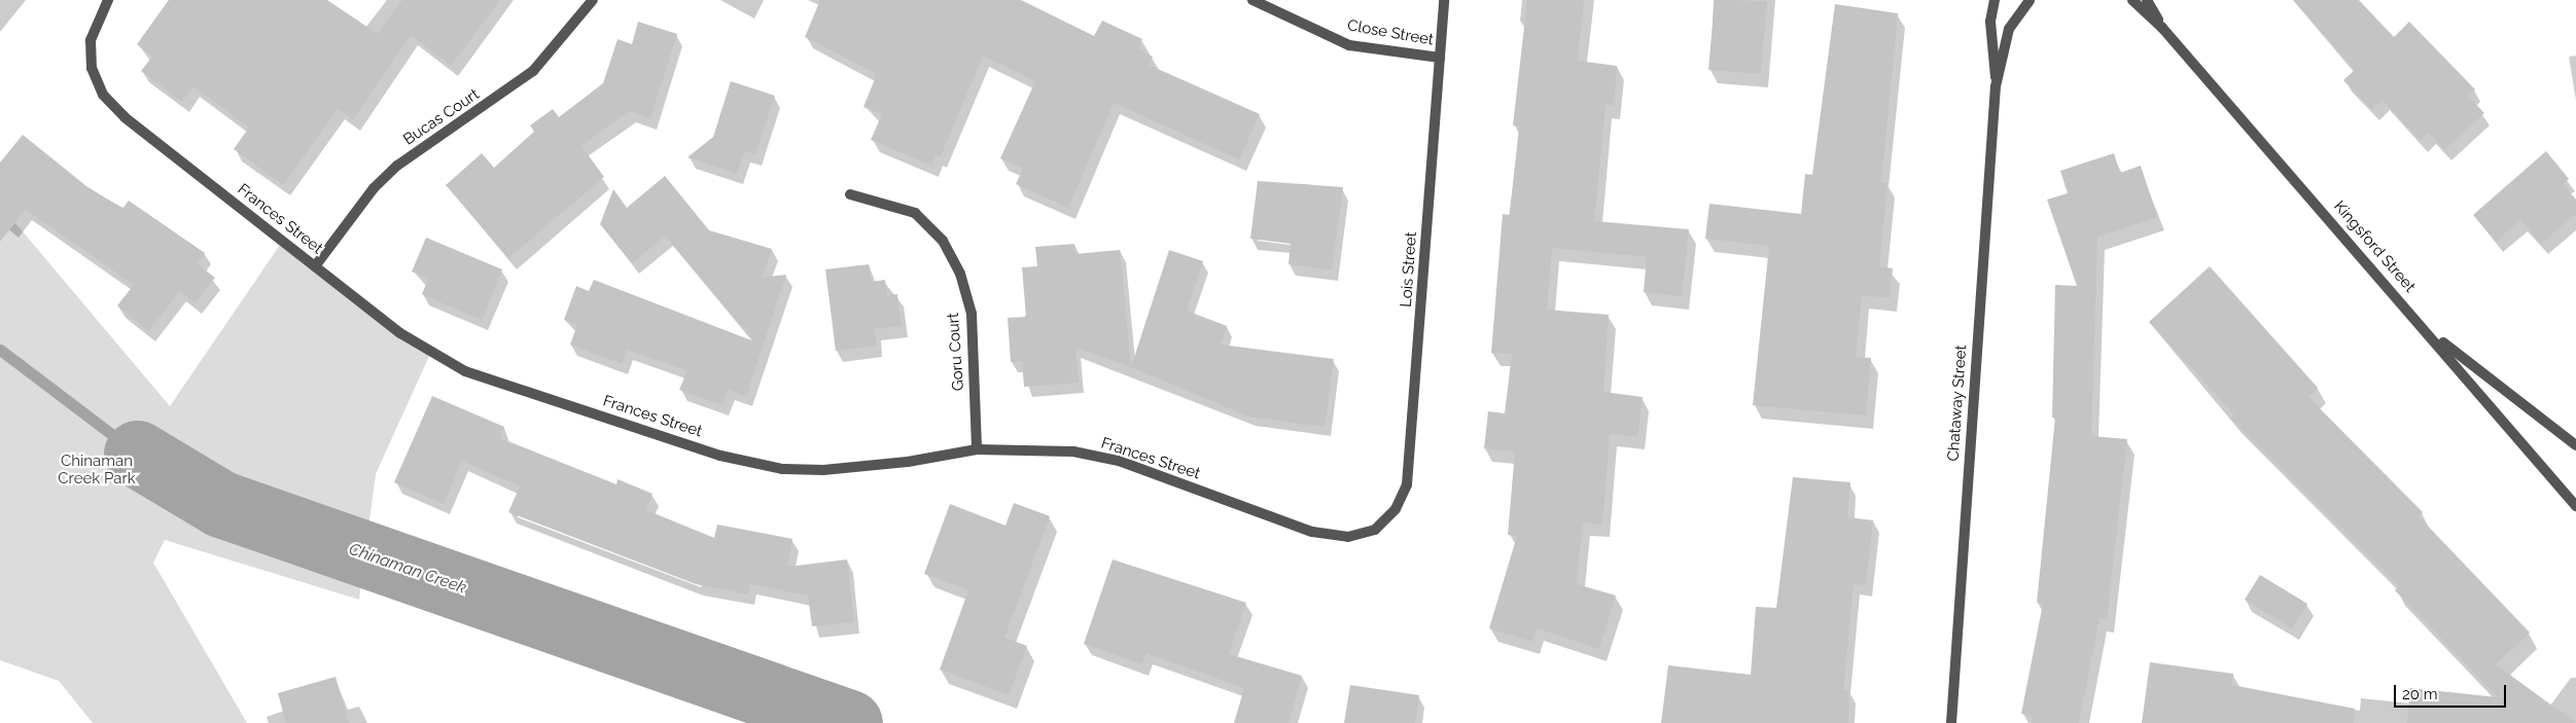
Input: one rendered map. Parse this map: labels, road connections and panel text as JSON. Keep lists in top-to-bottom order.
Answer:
{
  "streets": {
    "street": [
      "Close Street",
      "Bucas Court",
      "Frances Street",
      "Kingsford Street",
      "Lois Street",
      "Goru Court",
      "Chataway Street"
    ]
  },
  "crossings": [
    ["Close Street", "Lois Street"],
    ["Bucas Court", "Frances Street"],
    ["Frances Street", "Lois Street"],
    ["Frances Street", "Goru Court"]
  ],
  "water": ["Chinaman Creek"],
  "parks": ["Chinaman Creek Park"],
  "scale_bar": "20 m"
}
